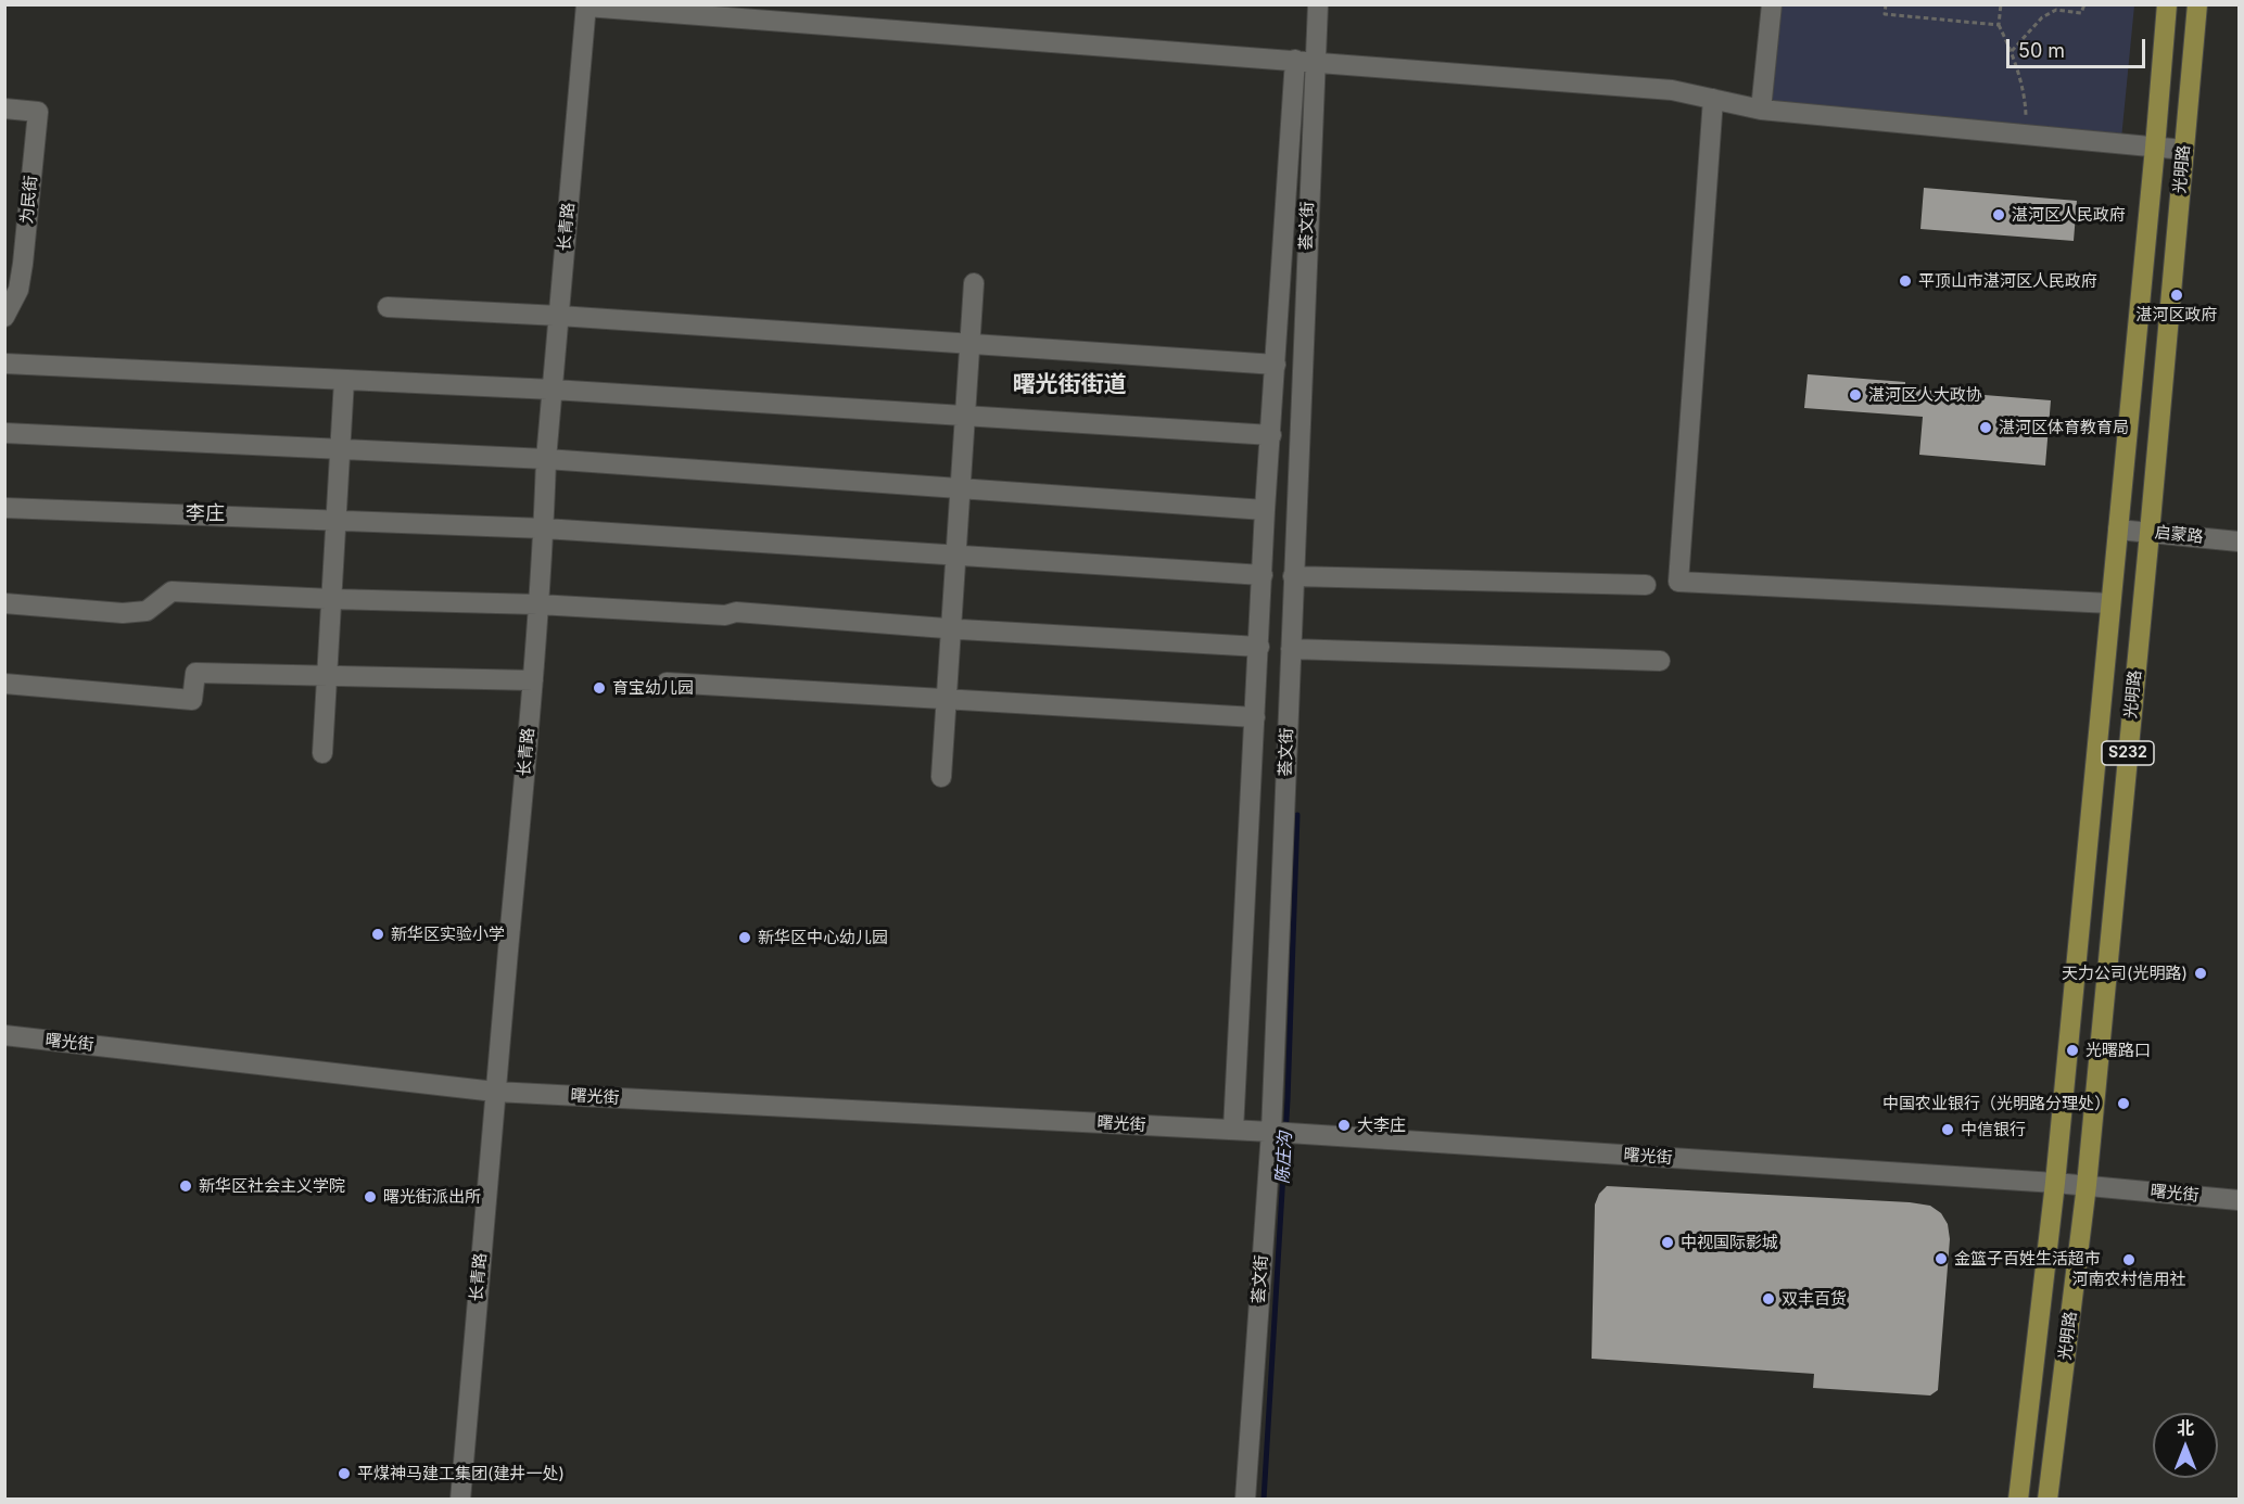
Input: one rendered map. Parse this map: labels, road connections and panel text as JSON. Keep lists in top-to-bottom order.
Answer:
{
  "streets": {
    "main road": ["光明路", "S232"],
    "street": [
      "为民街",
      "荟文街",
      "长青路",
      "启蒙路",
      "曙光街"
    ]
  },
  "crossings": [
    ["光明路", "启蒙路"],
    ["光明路", "曙光街"],
    ["荟文街", "曙光街"],
    ["长青路", "曙光街"]
  ],
  "districts": ["曙光街街道", "李庄"],
  "water": ["陈庄沟"],
  "places": [
    "湛河区人民政府",
    "平顶山市湛河区人民政府",
    "湛河区政府",
    "湛河区人大政协",
    "湛河区体育教育局",
    "育宝幼儿园",
    "新华区实验小学",
    "新华区中心幼儿园",
    "天力公司(光明路)",
    "光曙路口",
    "中国农业银行（光明路分理处）",
    "大李庄",
    "中信银行",
    "新华区社会主义学院",
    "曙光街派出所",
    "中视国际影城",
    "金篮子百姓生活超市",
    "河南农村信用社",
    "双丰百货",
    "平煤神马建工集团(建井一处)"
  ],
  "scale_bar": "50 m",
  "north": "top"
}
